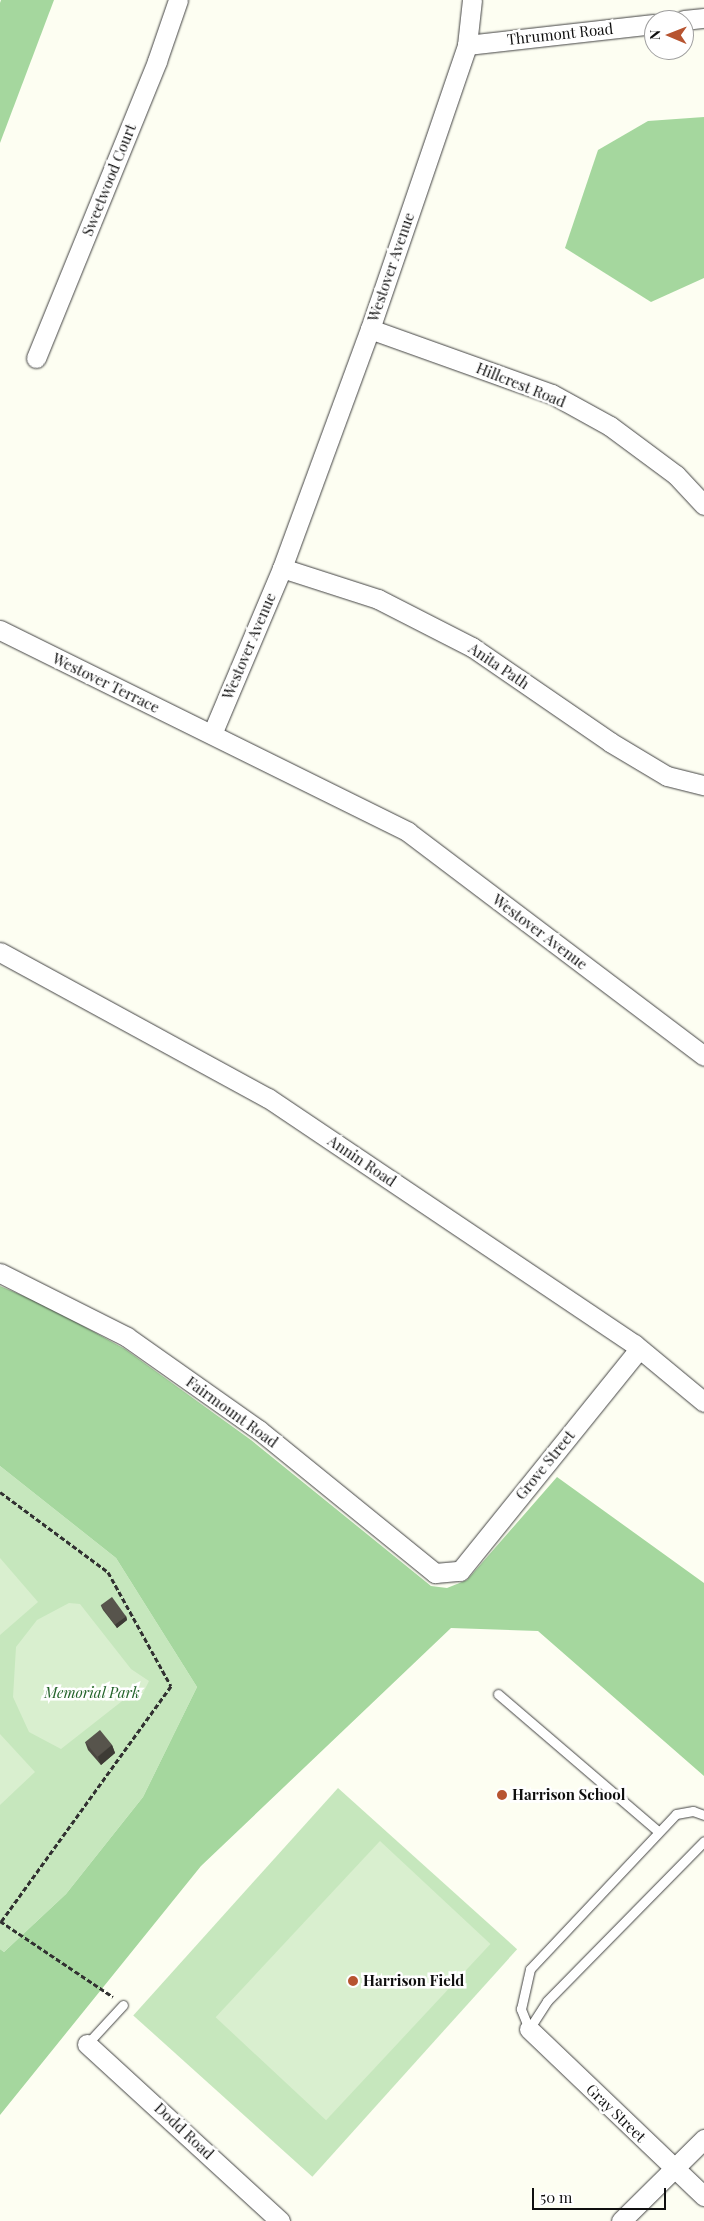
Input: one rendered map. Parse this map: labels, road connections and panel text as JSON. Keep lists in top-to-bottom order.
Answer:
{
  "streets": {
    "street": [
      "Thrumont Road",
      "Sweetwood Court",
      "Westover Avenue",
      "Hillcrest Road",
      "Anita Path",
      "Westover Terrace",
      "Annin Road",
      "Fairmount Road",
      "Grove Street",
      "Gray Street",
      "Dodd Road"
    ]
  },
  "crossings": [
    ["Thrumont Road", "Westover Avenue"],
    ["Westover Avenue", "Hillcrest Road"],
    ["Westover Avenue", "Anita Path"],
    ["Westover Avenue", "Westover Terrace"],
    ["Annin Road", "Grove Street"],
    ["Fairmount Road", "Grove Street"]
  ],
  "parks": ["Memorial Park"],
  "places": ["Harrison School", "Harrison Field"],
  "scale_bar": "50 m",
  "north": "left"
}
